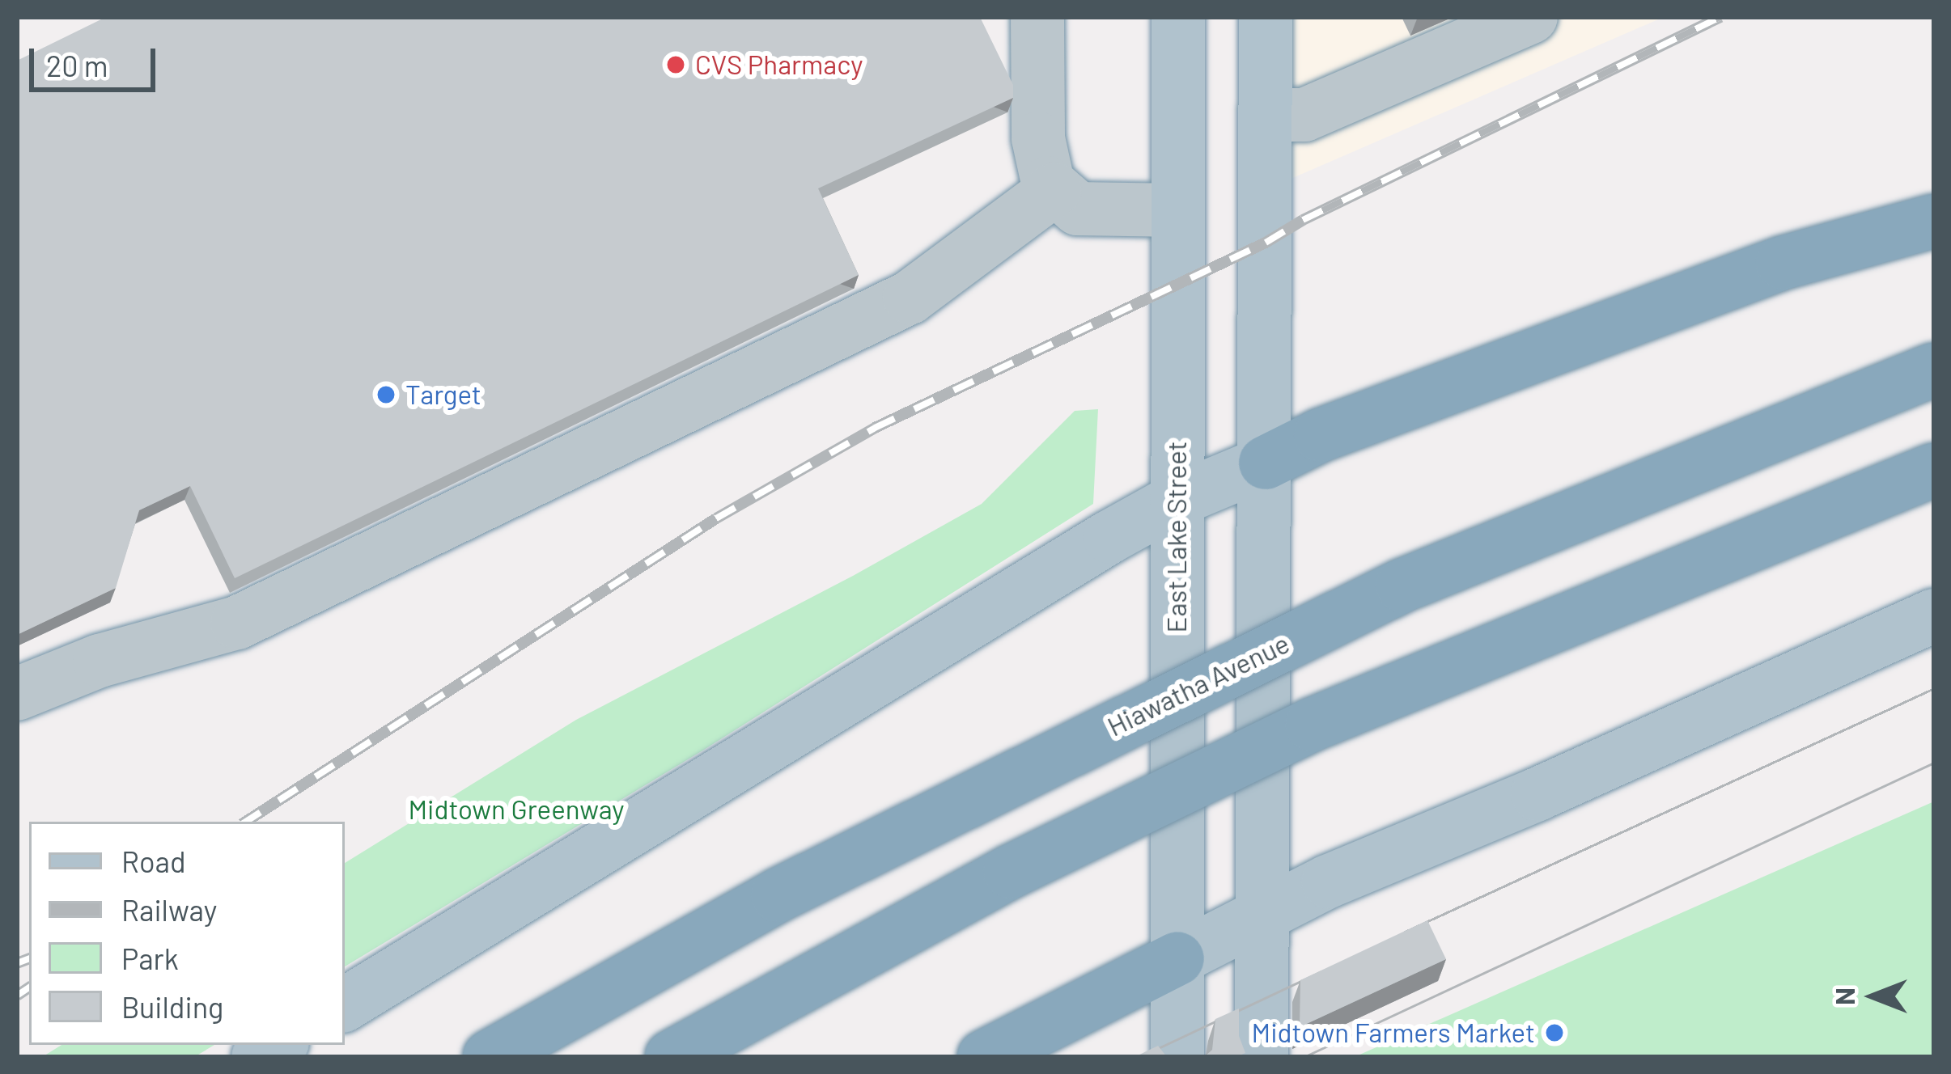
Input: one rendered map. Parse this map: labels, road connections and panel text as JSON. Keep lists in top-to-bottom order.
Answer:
{
  "streets": {
    "highway": ["Hiawatha Avenue"],
    "main road": ["East Lake Street"]
  },
  "parks": ["Midtown Greenway"],
  "places": ["CVS Pharmacy", "Target", "Midtown Farmers Market"],
  "legend": [
    "Road",
    "Railway",
    "Park",
    "Building"
  ],
  "scale_bar": "20 m",
  "north": "left"
}
